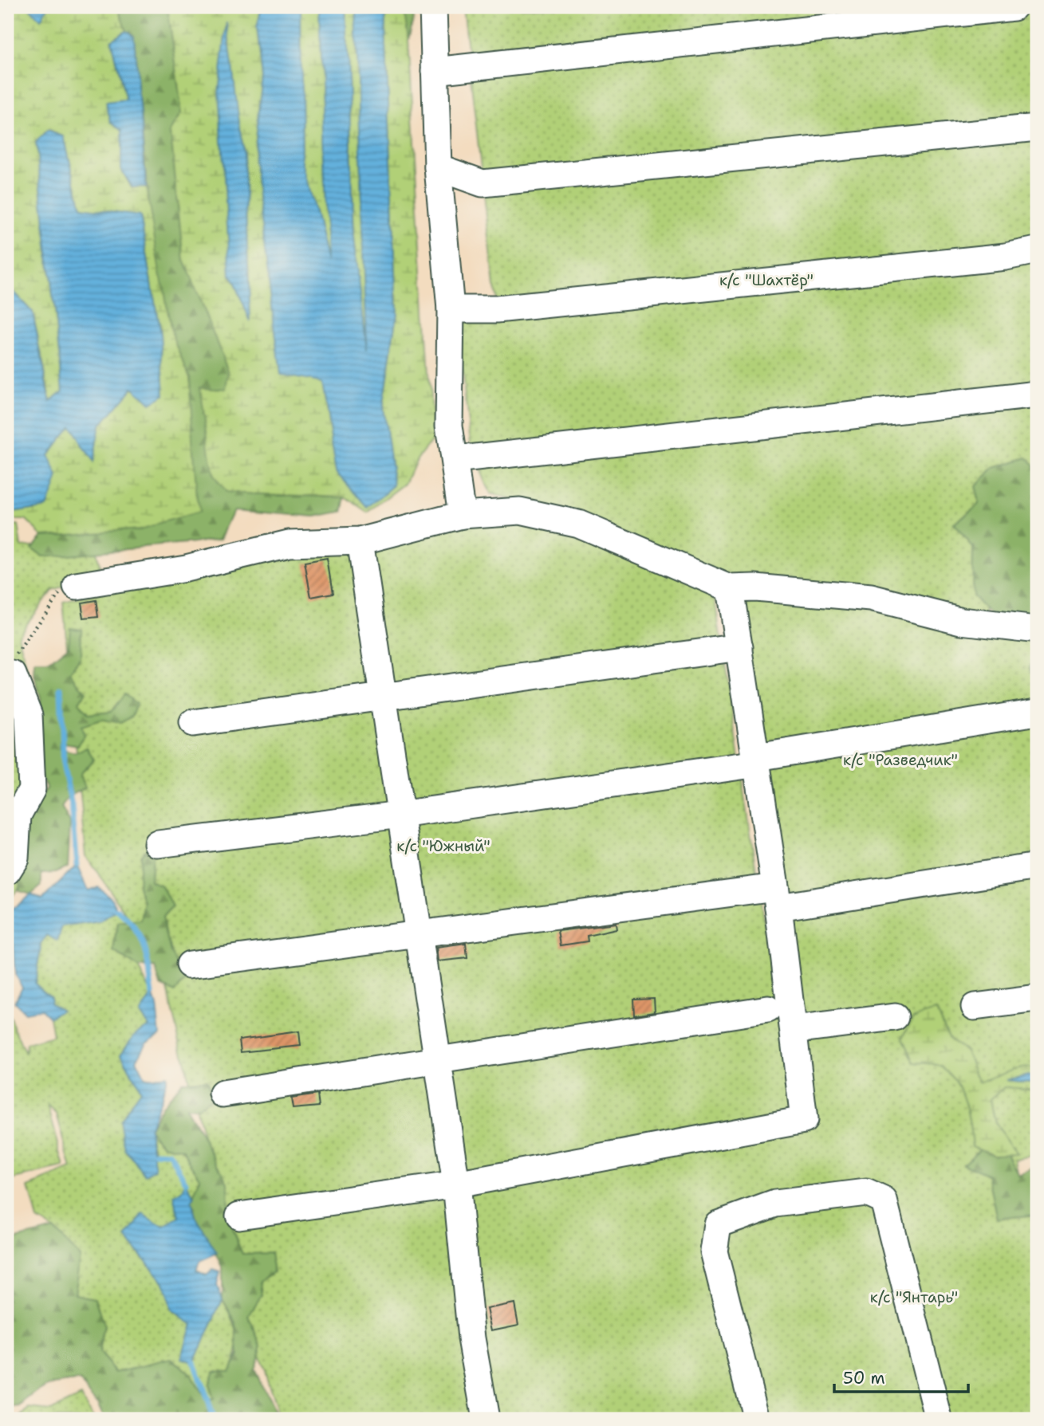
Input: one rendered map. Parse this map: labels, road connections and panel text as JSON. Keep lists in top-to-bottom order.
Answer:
{
  "parks": [
    "к/с \"Шахтёр\"",
    "к/с \"Разведчик\"",
    "к/с \"Южный\"",
    "к/с \"Янтарь\""
  ],
  "scale_bar": "50 m"
}
